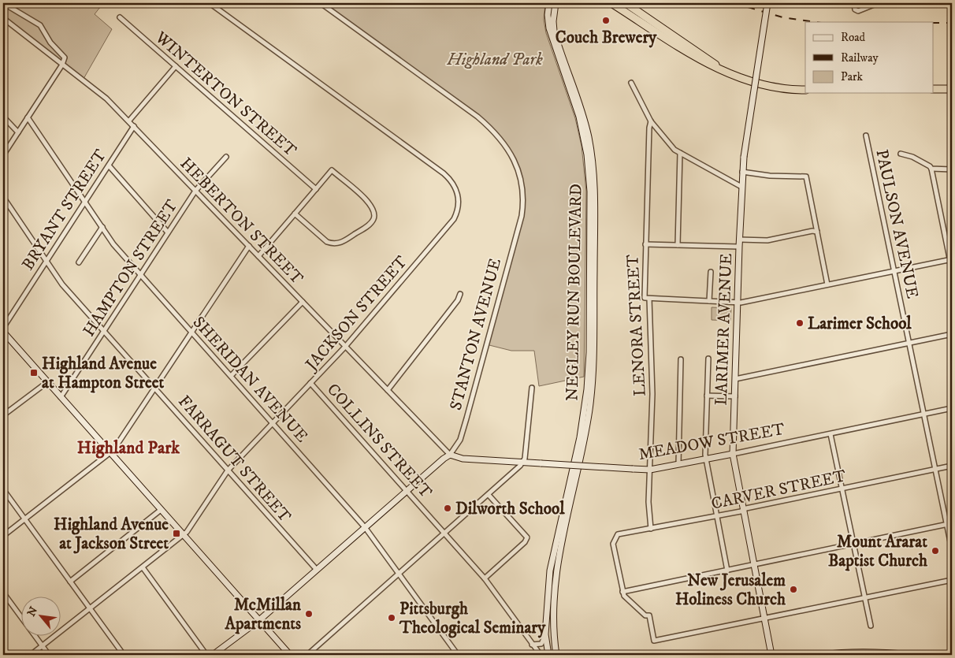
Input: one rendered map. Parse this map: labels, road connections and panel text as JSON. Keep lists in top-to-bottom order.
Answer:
{
  "streets": {
    "main road": [
      "NEGLEY RUN BOULEVARD",
      "LARIMER AVENUE",
      "STANTON AVENUE",
      "MEADOW STREET"
    ],
    "street": [
      "WINTERTON STREET",
      "BRYANT STREET",
      "HEBERTON STREET",
      "PAULSON AVENUE",
      "HAMPTON STREET",
      "JACKSON STREET",
      "LENORA STREET",
      "SHERIDAN AVENUE",
      "COLLINS STREET",
      "FARRAGUT STREET",
      "CARVER STREET"
    ]
  },
  "crossings": [
    ["BRYANT STREET", "HEBERTON STREET"],
    ["BRYANT STREET", "SHERIDAN AVENUE"],
    ["BRYANT STREET", "FARRAGUT STREET"],
    ["HEBERTON STREET", "HAMPTON STREET"],
    ["HEBERTON STREET", "JACKSON STREET"],
    ["HEBERTON STREET", "STANTON AVENUE"],
    ["HEBERTON STREET", "MEADOW STREET"],
    ["PAULSON AVENUE", "MEADOW STREET"],
    ["PAULSON AVENUE", "CARVER STREET"],
    ["HAMPTON STREET", "SHERIDAN AVENUE"],
    ["HAMPTON STREET", "FARRAGUT STREET"],
    ["JACKSON STREET", "SHERIDAN AVENUE"],
    ["JACKSON STREET", "COLLINS STREET"],
    ["JACKSON STREET", "FARRAGUT STREET"],
    ["LENORA STREET", "MEADOW STREET"],
    ["LENORA STREET", "CARVER STREET"],
    ["LARIMER AVENUE", "MEADOW STREET"],
    ["LARIMER AVENUE", "CARVER STREET"],
    ["STANTON AVENUE", "SHERIDAN AVENUE"],
    ["STANTON AVENUE", "COLLINS STREET"],
    ["STANTON AVENUE", "MEADOW STREET"],
    ["STANTON AVENUE", "FARRAGUT STREET"]
  ],
  "districts": ["Highland Park"],
  "parks": ["Highland Park"],
  "places": {
    "other": [
      "Couch Brewery",
      "Larimer School",
      "Dilworth School",
      "Mount Ararat Baptist Church",
      "New Jerusalem Holiness Church",
      "McMillan Apartments",
      "Pittsburgh Theological Seminary"
    ],
    "transit": ["Highland Avenue at Hampton Street", "Highland Avenue at Jackson Street"]
  },
  "legend": ["Road", "Railway", "Park"],
  "north": "top left"
}
